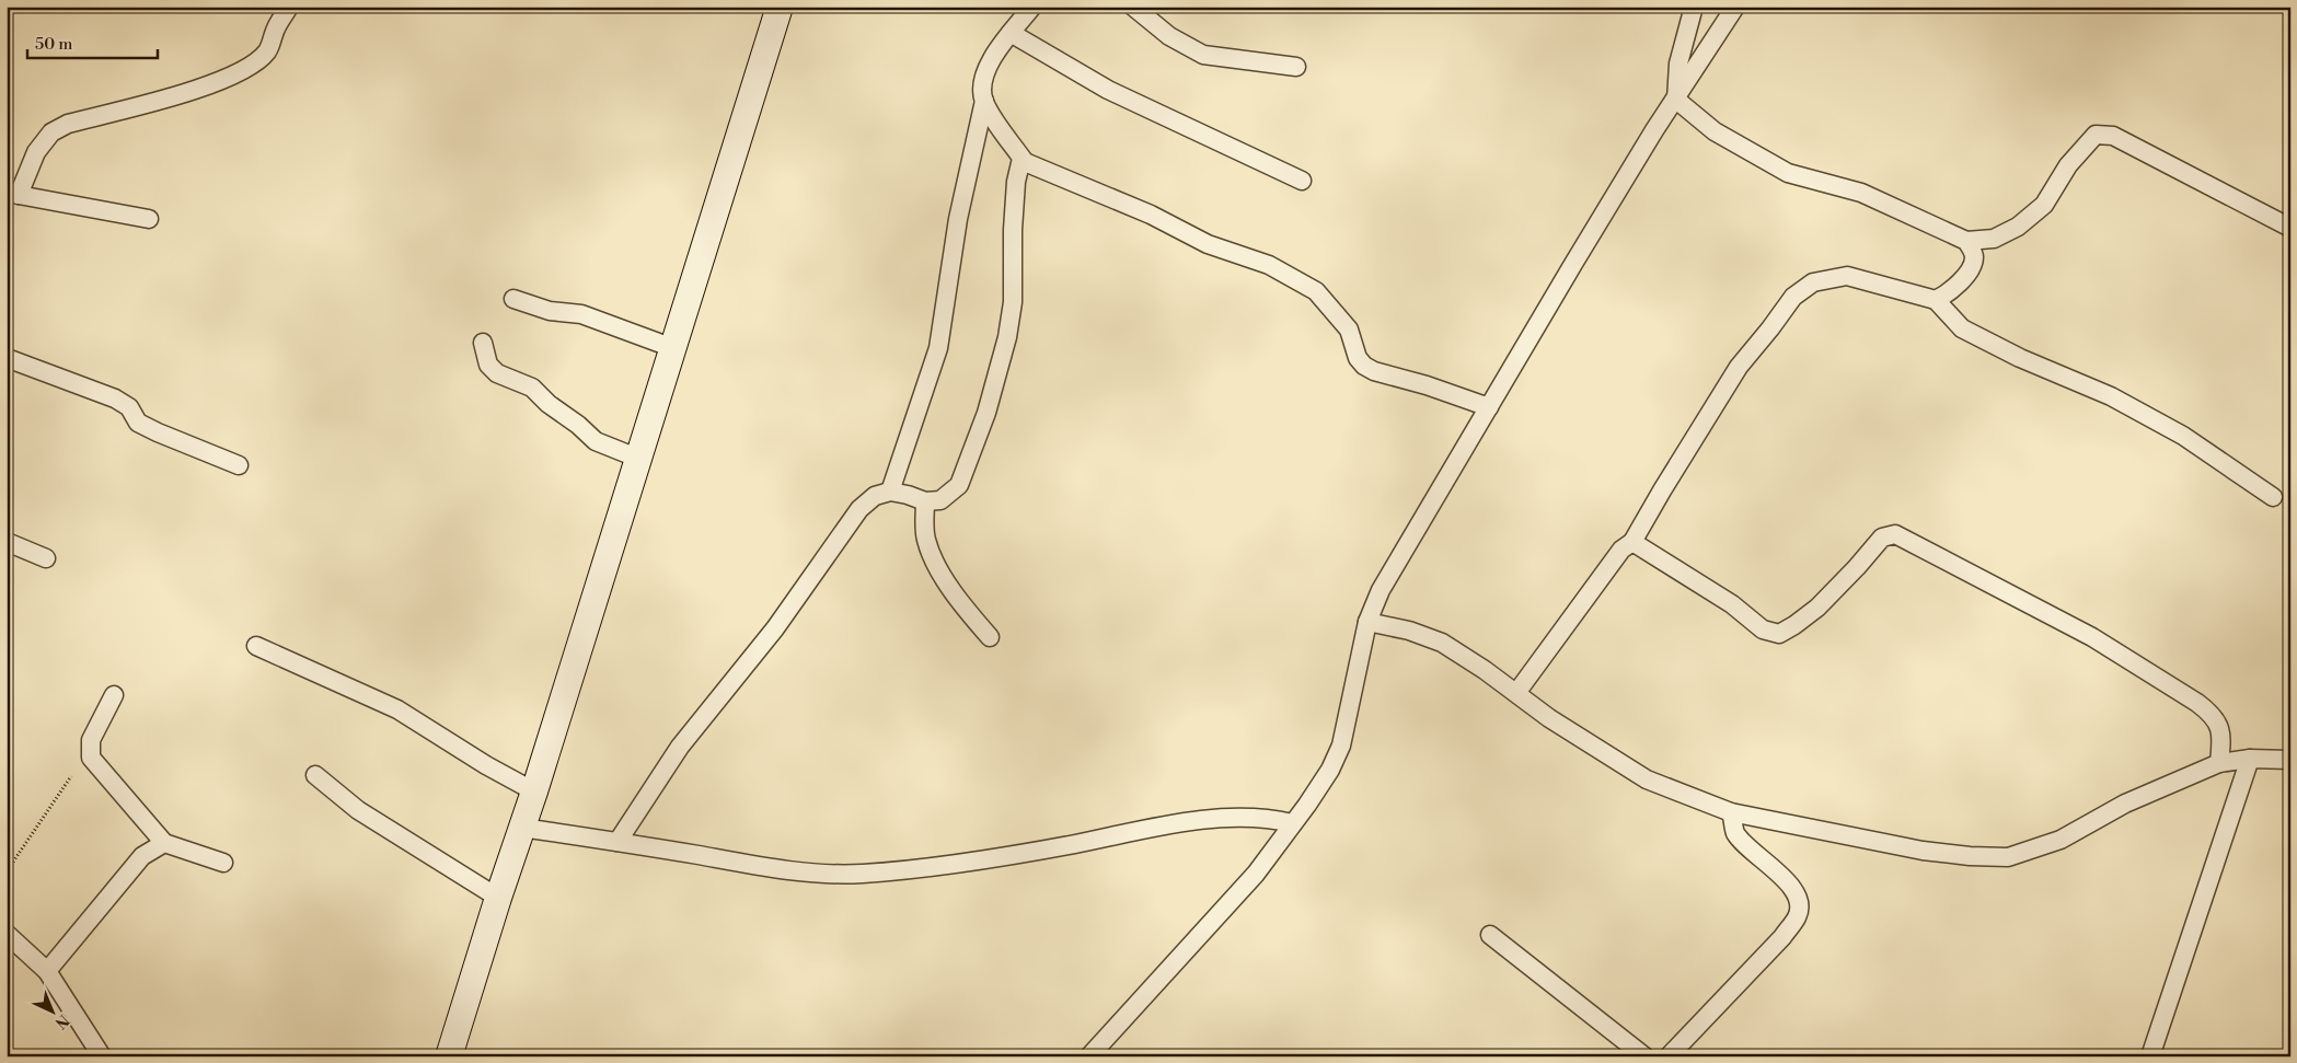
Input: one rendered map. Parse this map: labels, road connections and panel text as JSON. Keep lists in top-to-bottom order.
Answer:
{
  "scale_bar": "50 m",
  "north": "bottom right"
}
